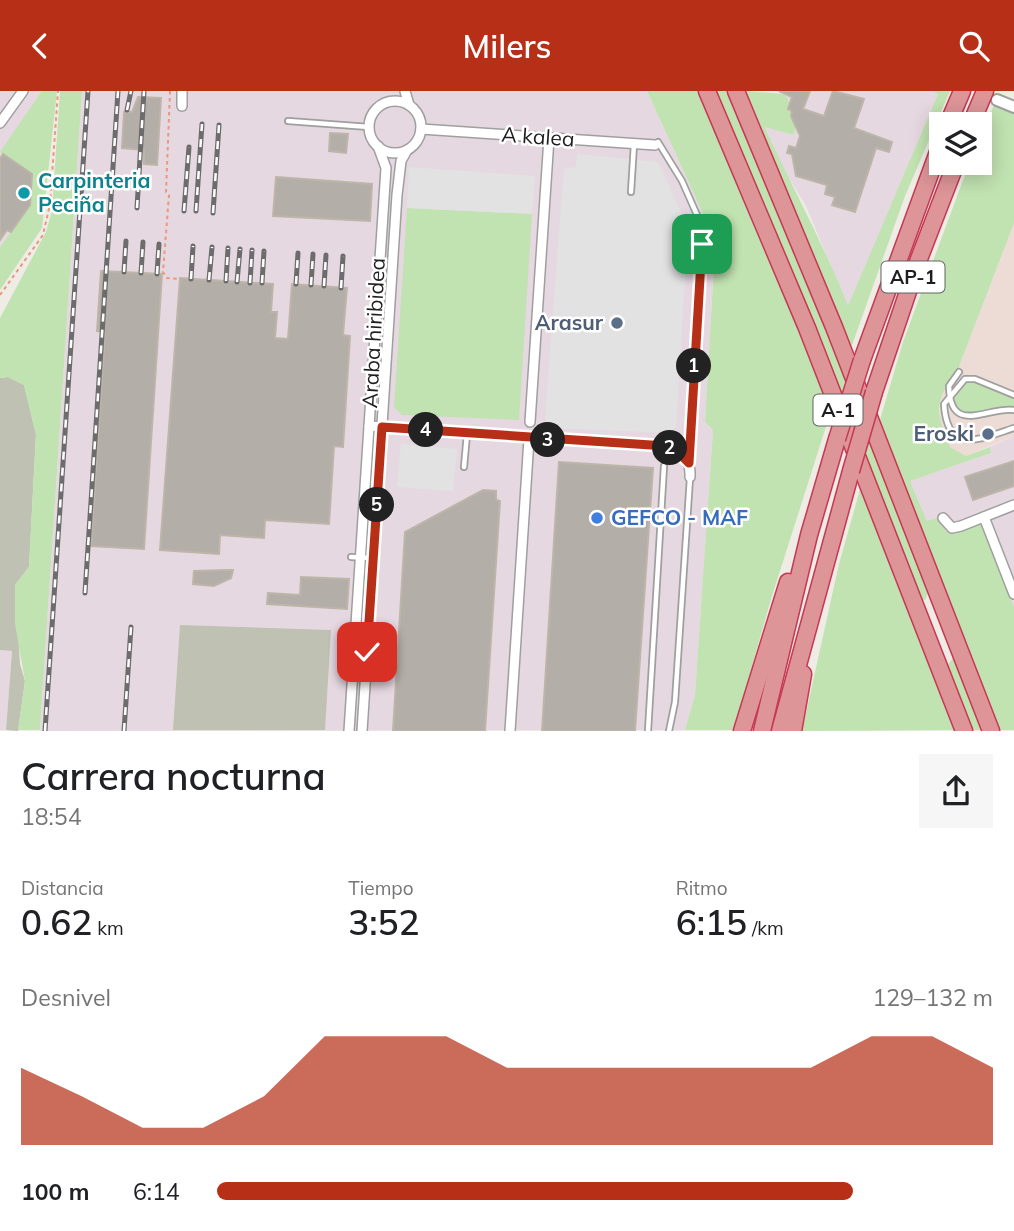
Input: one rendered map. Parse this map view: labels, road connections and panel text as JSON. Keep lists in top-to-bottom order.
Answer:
{
  "streets": {
    "highway": ["AP-1", "A-1"],
    "street": ["A kalea", "Araba hiribidea"]
  },
  "crossings": [
    ["A kalea", "Araba hiribidea"]
  ],
  "places": [
    "Carpinteria Peciña",
    "Arasur",
    "Eroski",
    "GEFCO - MAF"
  ],
  "page": {
    "header": "Milers",
    "pins": [
      "1",
      "4",
      "3",
      "2",
      "5"
    ],
    "heading": ["Carrera nocturna", "18:54"],
    "stats": [
      ["Distancia", "0.62 km"],
      ["Tiempo", "3:52"],
      ["Ritmo", "6:15 /km"]
    ],
    "chart": ["Desnivel", "129–132 m"],
    "list": [
      {
        "name": "100 m",
        "note": "6:14"
      }
    ]
  }
}
